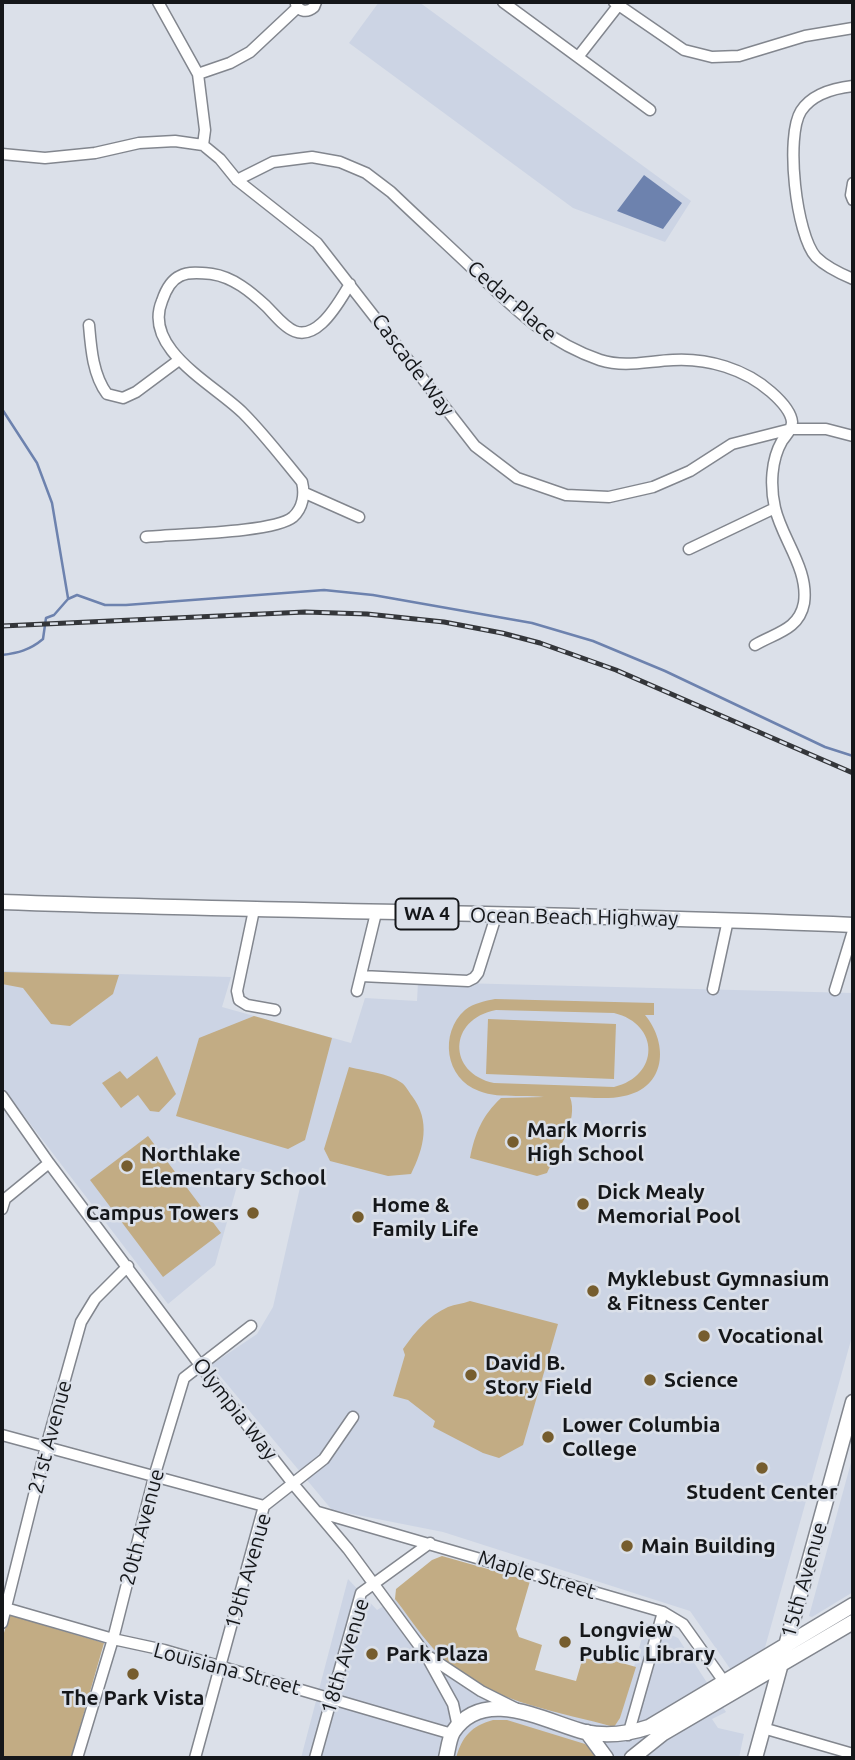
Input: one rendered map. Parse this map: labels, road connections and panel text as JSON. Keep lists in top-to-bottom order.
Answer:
{
  "streets": {
    "main road": ["WA 4", "Ocean Beach Highway", "15th Avenue"],
    "street": [
      "Cedar Place",
      "Cascade Way",
      "Olympia Way",
      "21st Avenue",
      "20th Avenue",
      "19th Avenue",
      "Maple Street",
      "18th Avenue",
      "Louisiana Street"
    ]
  },
  "crossings": [
    ["Cedar Place", "Cascade Way"],
    ["Olympia Way", "21st Avenue"],
    ["Olympia Way", "20th Avenue"],
    ["Olympia Way", "19th Avenue"],
    ["Olympia Way", "Maple Street"],
    ["Olympia Way", "18th Avenue"],
    ["Olympia Way", "Louisiana Street"],
    ["21st Avenue", "Louisiana Street"],
    ["20th Avenue", "Louisiana Street"],
    ["19th Avenue", "Louisiana Street"],
    ["Maple Street", "18th Avenue"],
    ["18th Avenue", "Louisiana Street"]
  ],
  "places": [
    "Mark Morris High School",
    "Northlake Elementary School",
    "Dick Mealy Memorial Pool",
    "Campus Towers",
    "Home & Family Life",
    "Myklebust Gymnasium & Fitness Center",
    "Vocational",
    "David B. Story Field",
    "Science",
    "Lower Columbia College",
    "Student Center",
    "Main Building",
    "Longview Public Library",
    "Park Plaza",
    "The Park Vista"
  ]
}
